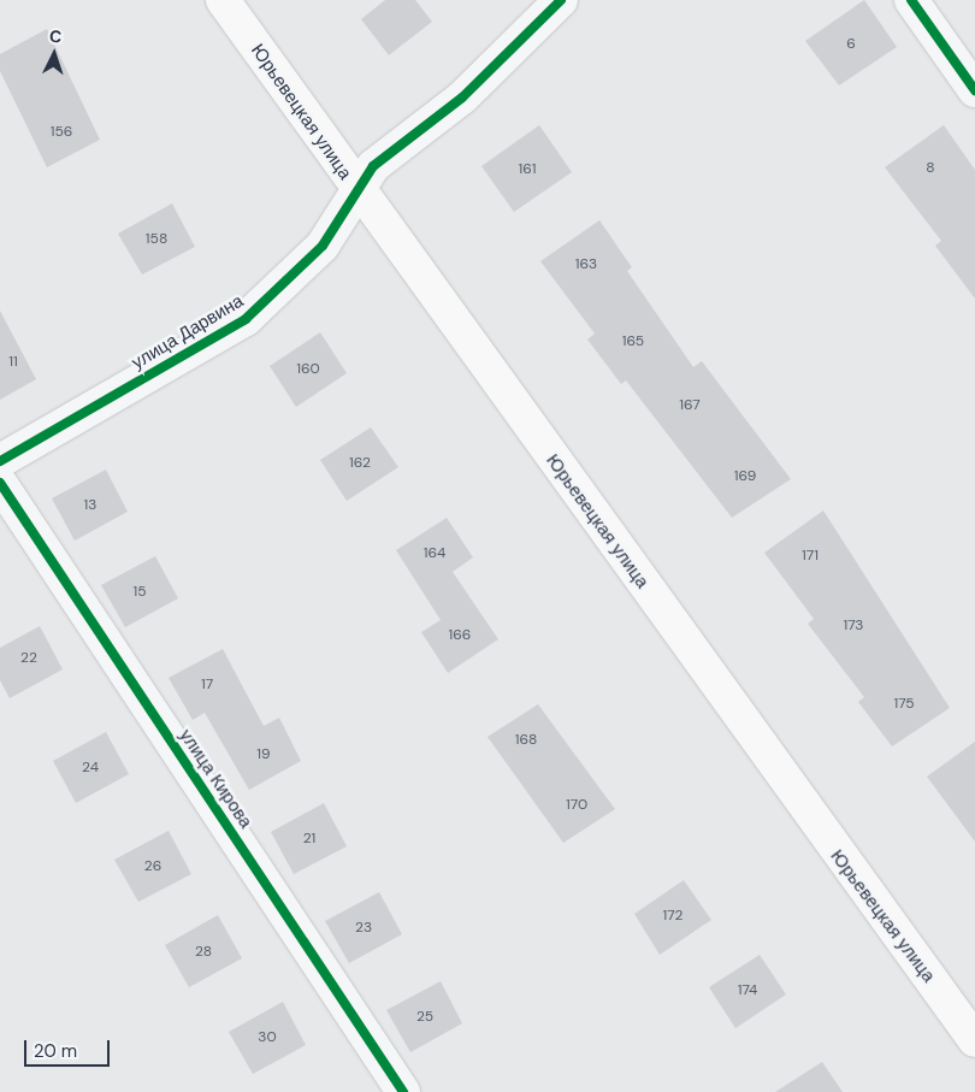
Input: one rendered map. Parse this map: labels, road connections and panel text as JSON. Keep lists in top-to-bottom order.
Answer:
{
  "streets": {
    "main road": ["Юрьевецкая улица"],
    "street": ["улица Дарвина", "улица Кирова"]
  },
  "crossings": [
    ["Юрьевецкая улица", "улица Дарвина"]
  ],
  "house_numbers": [
    "6",
    "156",
    "8",
    "161",
    "158",
    "163",
    "165",
    "11",
    "160",
    "167",
    "162",
    "169",
    "13",
    "164",
    "171",
    "15",
    "173",
    "166",
    "22",
    "17",
    "175",
    "168",
    "19",
    "24",
    "170",
    "21",
    "26",
    "172",
    "23",
    "28",
    "174",
    "25",
    "30"
  ],
  "scale_bar": "20 m",
  "north": "top"
}
